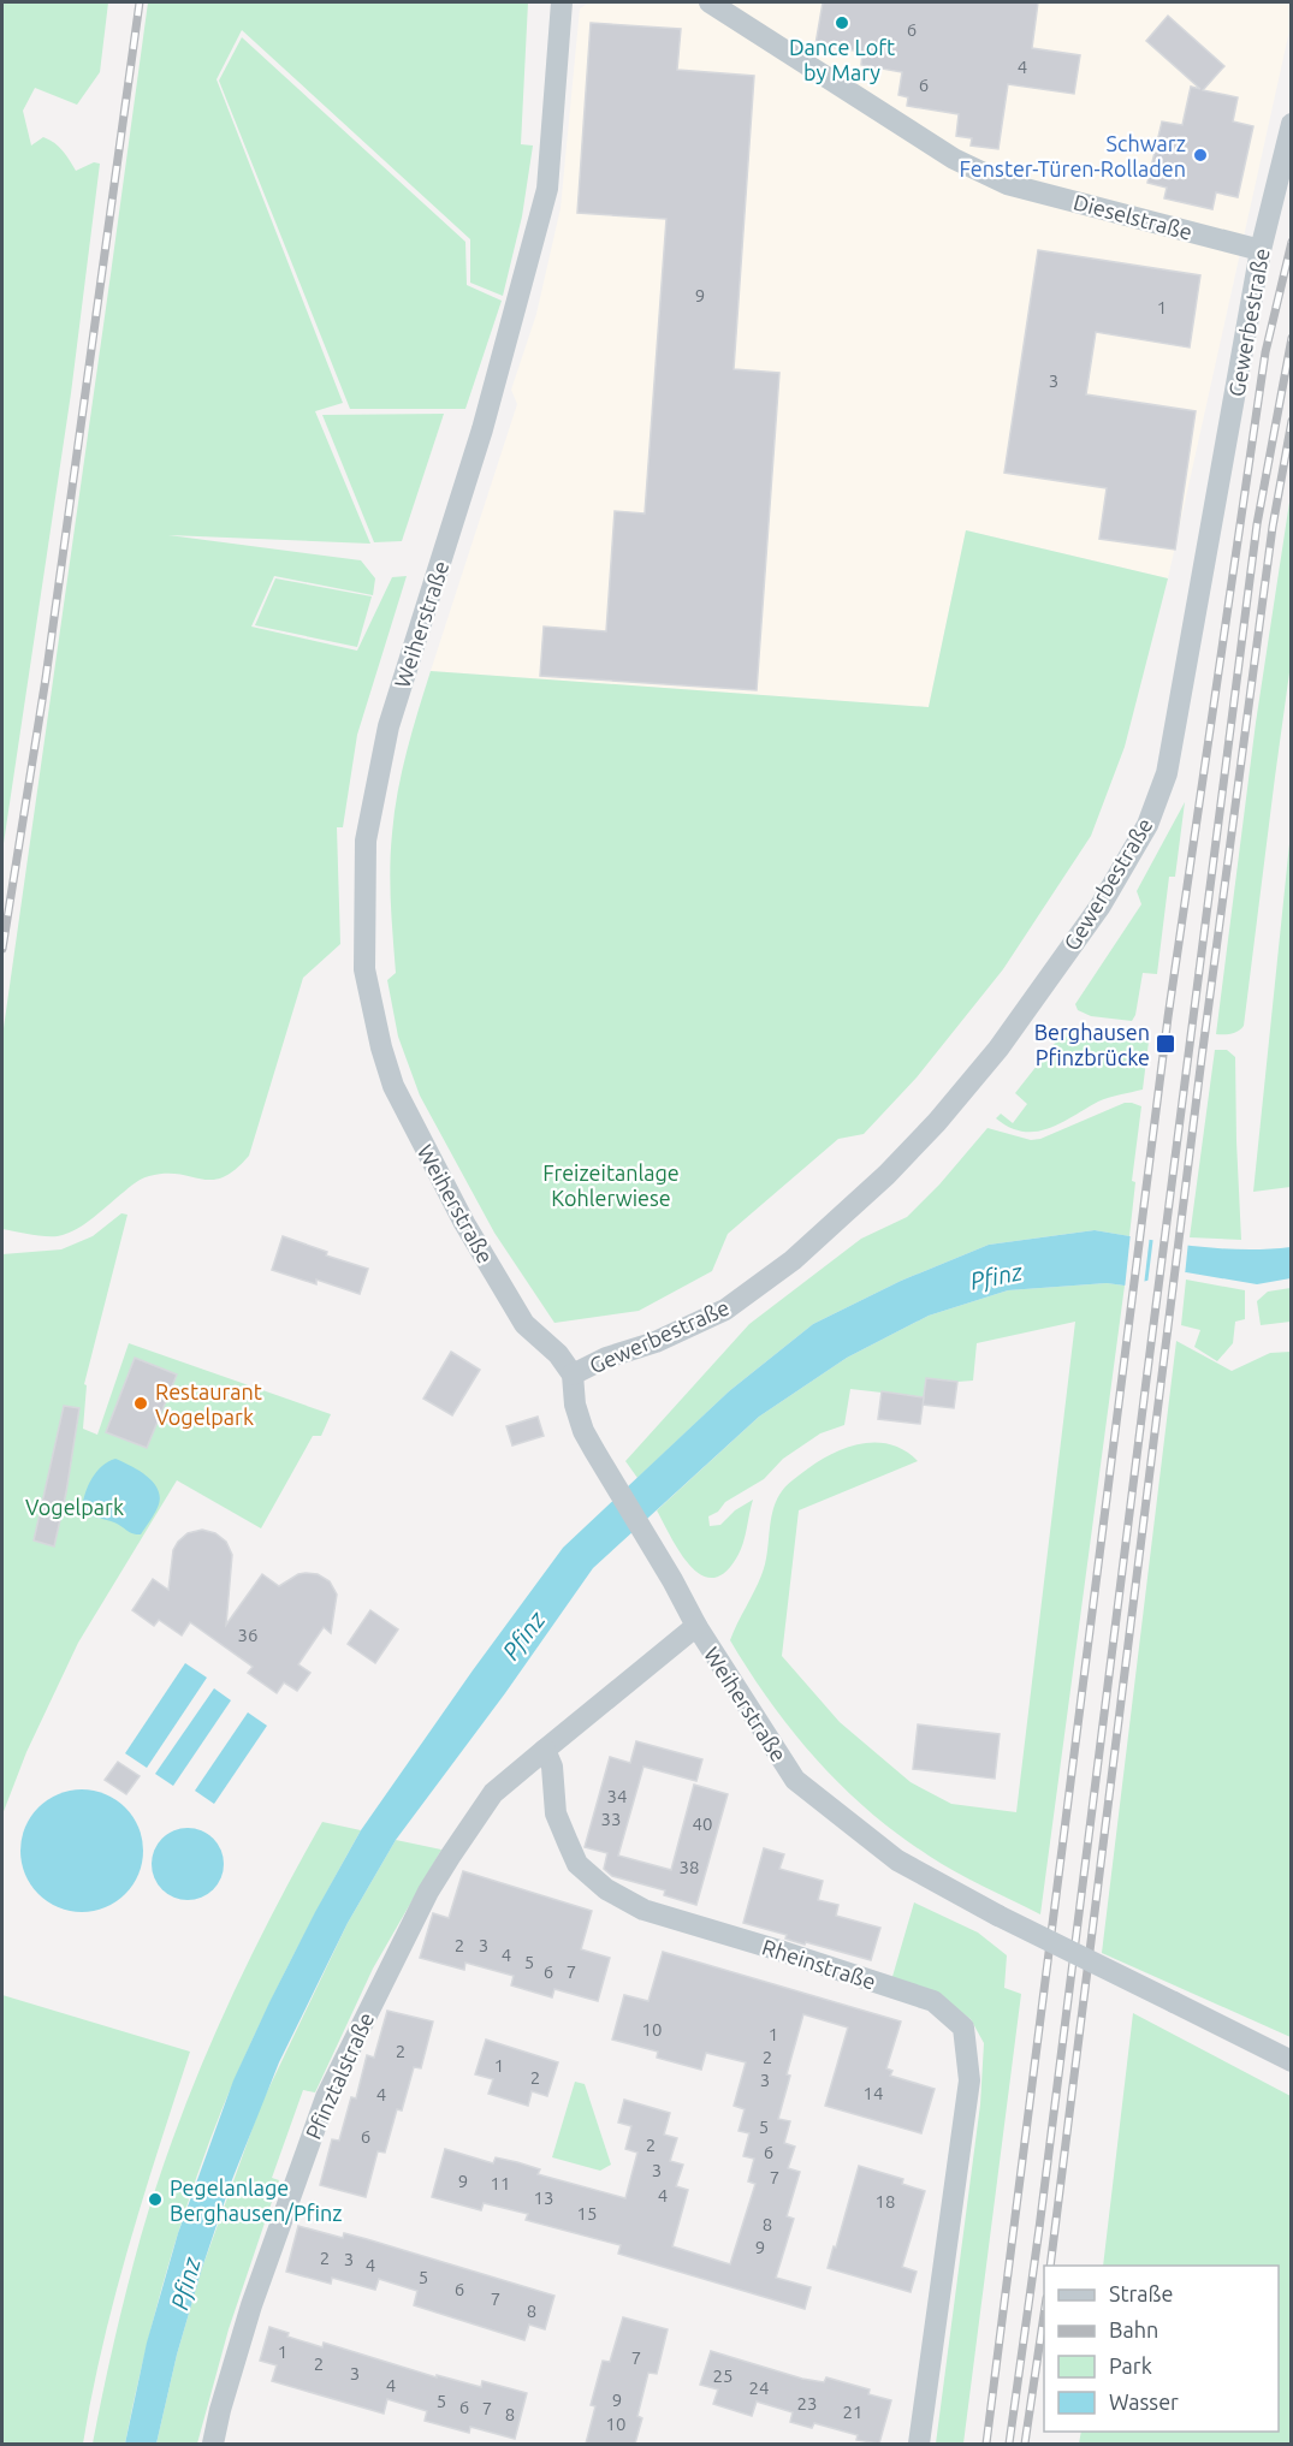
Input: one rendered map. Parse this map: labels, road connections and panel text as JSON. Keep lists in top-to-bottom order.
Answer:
{
  "streets": {
    "street": [
      "Dieselstraße",
      "Gewerbestraße",
      "Weiherstraße",
      "Rheinstraße",
      "Pfinztalstraße"
    ]
  },
  "crossings": [
    ["Dieselstraße", "Gewerbestraße"],
    ["Gewerbestraße", "Weiherstraße"],
    ["Rheinstraße", "Pfinztalstraße"]
  ],
  "water": ["Pfinz"],
  "parks": ["Freizeitanlage Kohlerwiese", "Vogelpark"],
  "places": {
    "other": [
      "Dance Loft by Mary",
      "Schwarz Fenster-Türen-Rolladen",
      "Restaurant Vogelpark",
      "Pegelanlage Berghausen/Pfinz"
    ],
    "transit": ["Berghausen Pfinzbrücke"]
  },
  "house_numbers": [
    "6",
    "4",
    "6",
    "9",
    "1",
    "3",
    "36",
    "34",
    "33",
    "40",
    "38",
    "2",
    "3",
    "4",
    "5",
    "6",
    "7",
    "10",
    "1",
    "2",
    "2",
    "1",
    "2",
    "3",
    "14",
    "4",
    "5",
    "6",
    "2",
    "6",
    "3",
    "7",
    "9",
    "11",
    "4",
    "13",
    "18",
    "15",
    "8",
    "9",
    "2",
    "3",
    "4",
    "5",
    "6",
    "7",
    "8",
    "1",
    "7",
    "2",
    "3",
    "25",
    "4",
    "24",
    "9",
    "5",
    "23",
    "6",
    "7",
    "21",
    "8",
    "10"
  ],
  "legend": [
    "Straße",
    "Bahn",
    "Park",
    "Wasser"
  ]
}
